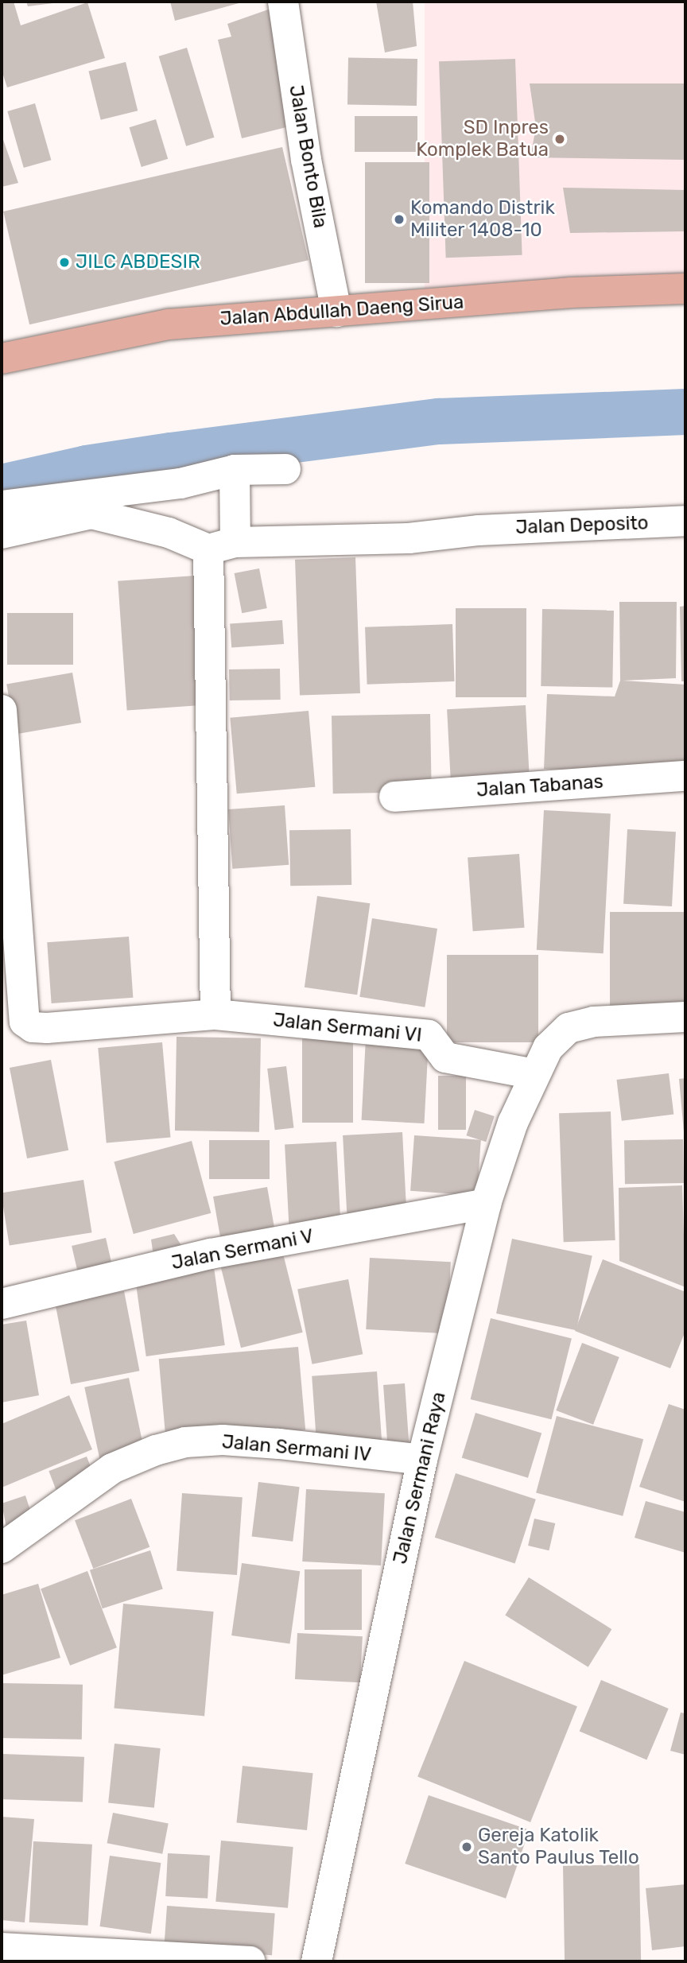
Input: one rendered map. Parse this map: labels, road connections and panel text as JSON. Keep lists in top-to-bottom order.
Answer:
{
  "streets": {
    "main road": ["Jalan Abdullah Daeng Sirua"],
    "street": [
      "Jalan Bonto Bila",
      "Jalan Deposito",
      "Jalan Tabanas",
      "Jalan Sermani VI",
      "Jalan Sermani V",
      "Jalan Sermani IV",
      "Jalan Sermani Raya"
    ]
  },
  "crossings": [
    ["Jalan Bonto Bila", "Jalan Abdullah Daeng Sirua"],
    ["Jalan Sermani VI", "Jalan Sermani Raya"],
    ["Jalan Sermani V", "Jalan Sermani Raya"],
    ["Jalan Sermani IV", "Jalan Sermani Raya"]
  ],
  "places": [
    "SD Inpres Komplek Batua",
    "Komando Distrik Militer 1408-10",
    "JILC ABDESIR",
    "Gereja Katolik Santo Paulus Tello"
  ]
}
